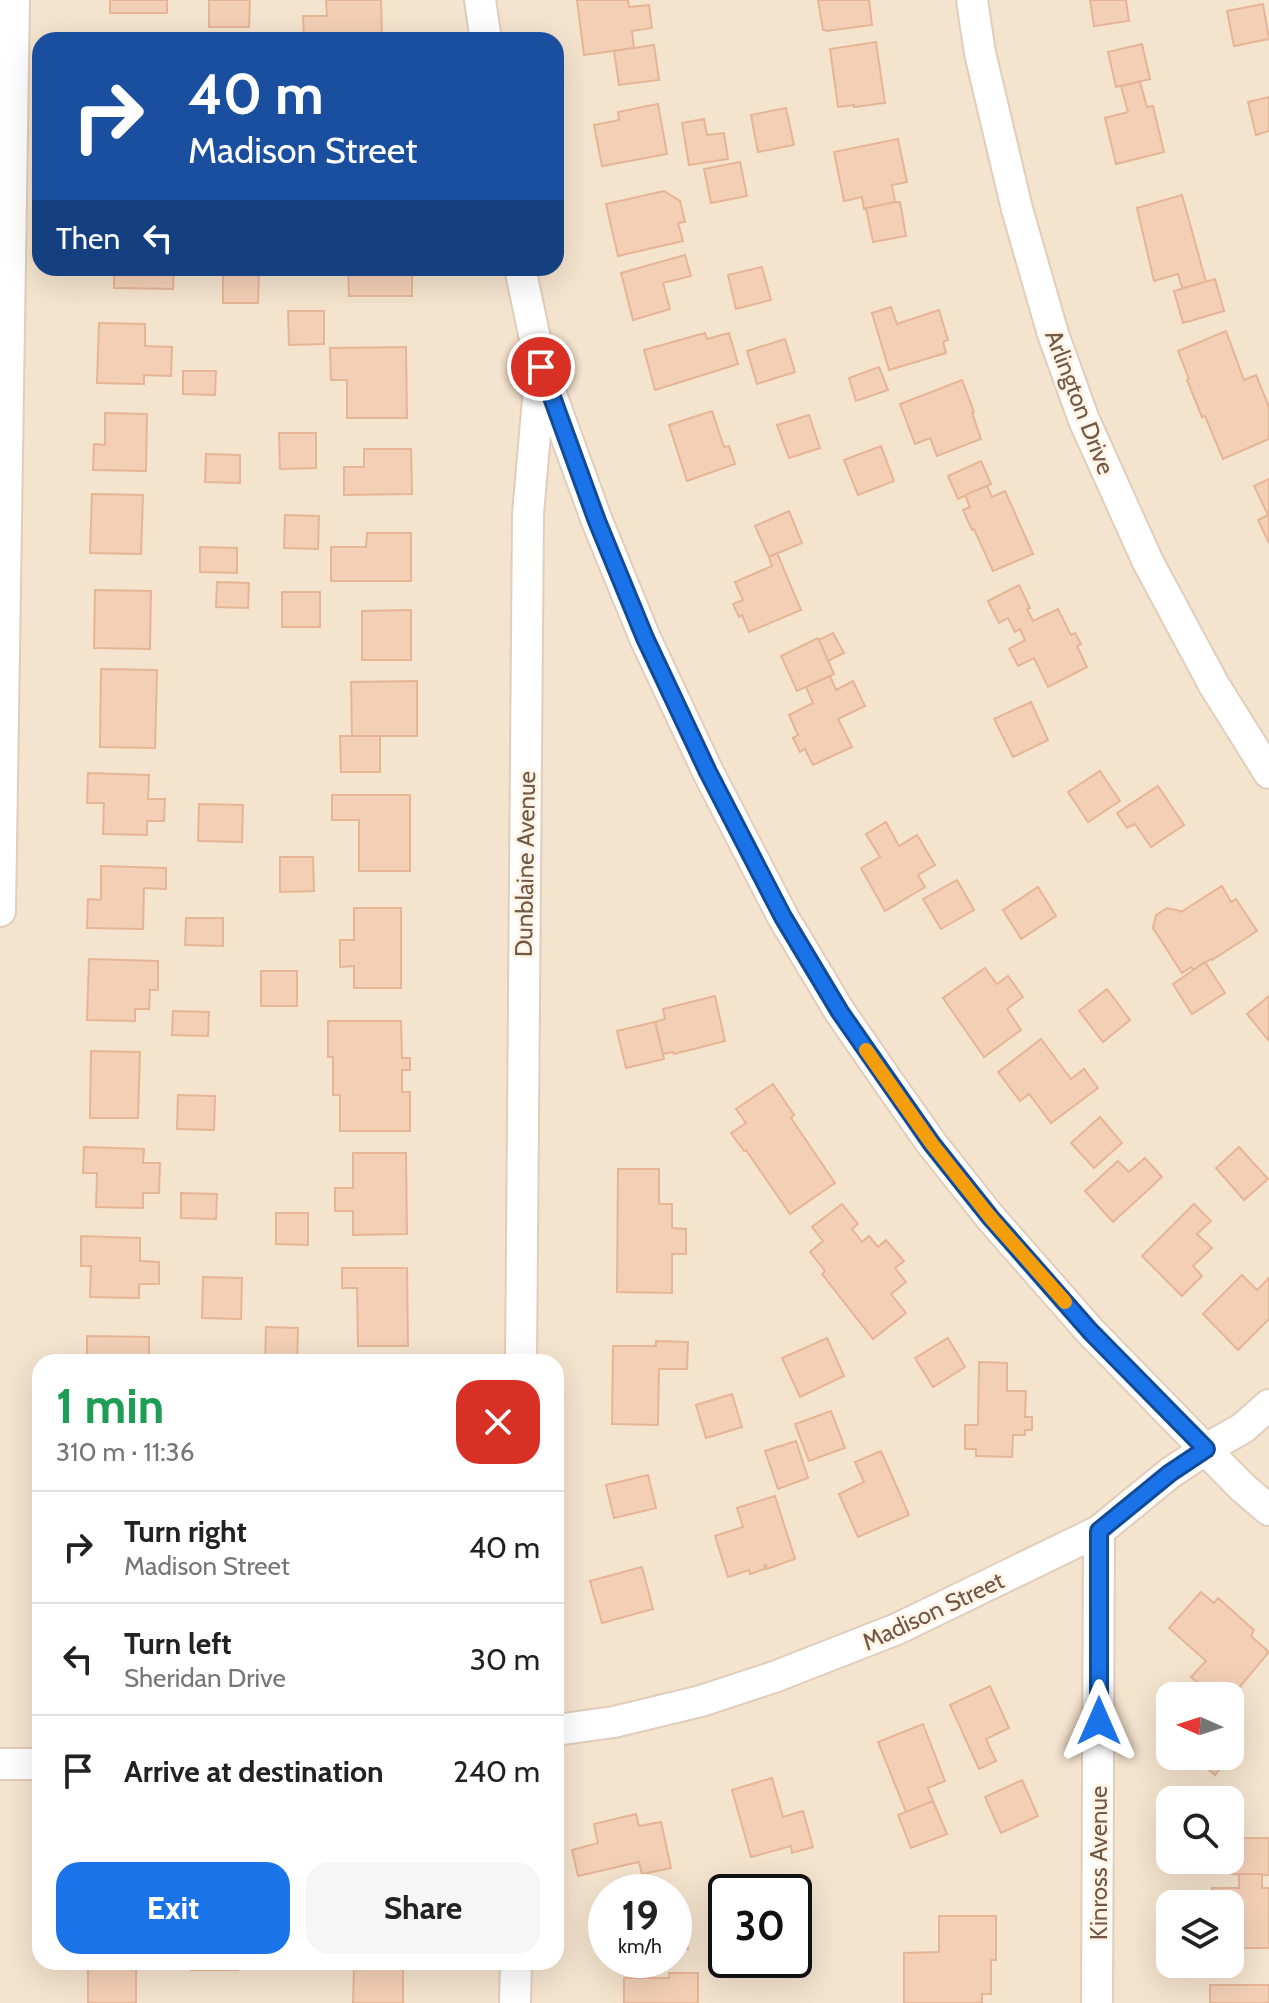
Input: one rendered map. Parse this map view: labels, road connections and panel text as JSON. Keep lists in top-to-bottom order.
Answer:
{
  "streets": {
    "street": [
      "Arlington Drive",
      "Dunblaine Avenue",
      "Madison Street",
      "Kinross Avenue"
    ]
  },
  "crossings": [
    ["Madison Street", "Kinross Avenue"]
  ],
  "north": "left",
  "page": {
    "turn": ["40 m", "Madison Street"],
    "then": "Then",
    "heading": ["1 min", "310 m · 11:36"],
    "list": [
      {
        "name": "Turn right",
        "note": "Madison Street",
        "value": "40 m"
      },
      {
        "name": "Turn left",
        "note": "Sheridan Drive",
        "value": "30 m"
      },
      {
        "name": "Arrive at destination",
        "value": "240 m"
      }
    ],
    "buttons": ["Exit", "Share"],
    "speed": "19 km/h",
    "limit": "30"
  }
}
